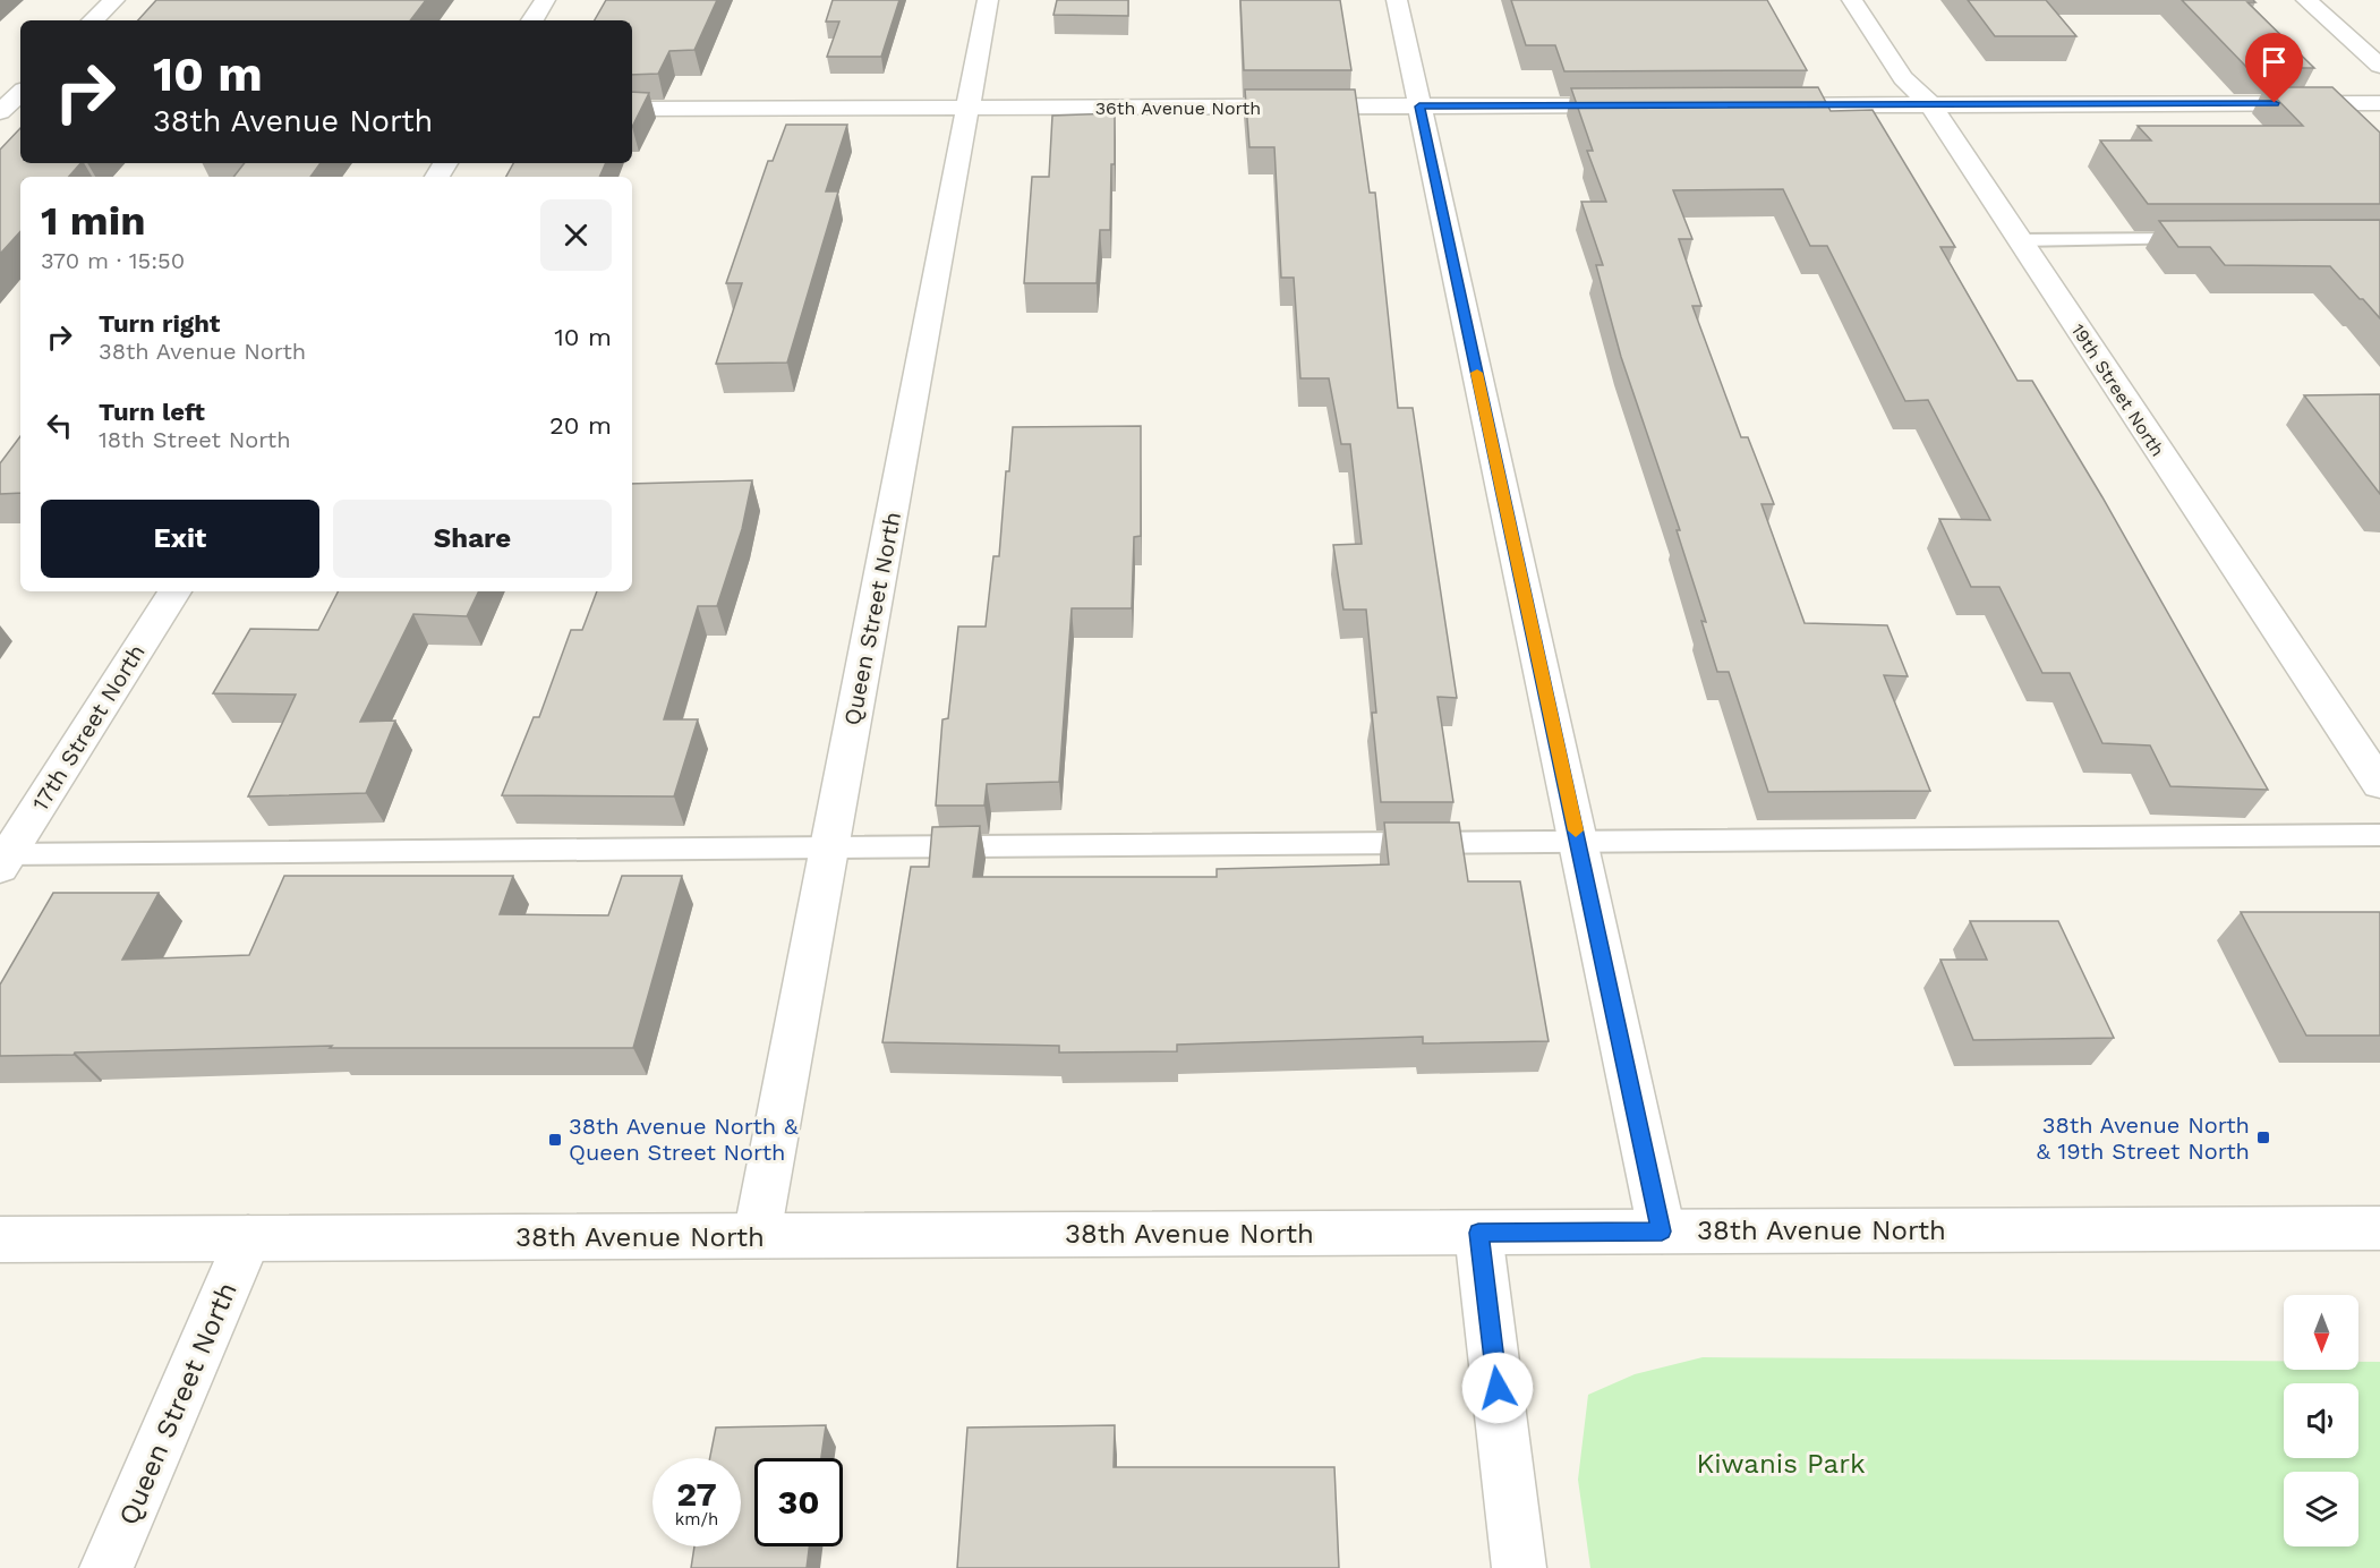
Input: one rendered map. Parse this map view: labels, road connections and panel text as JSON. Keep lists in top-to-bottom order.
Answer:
{
  "streets": {
    "street": [
      "36th Avenue North",
      "19th Street North",
      "Queen Street North",
      "17th Street North",
      "38th Avenue North"
    ]
  },
  "crossings": [
    ["36th Avenue North", "Queen Street North"],
    ["Queen Street North", "38th Avenue North"]
  ],
  "parks": ["Kiwanis Park"],
  "places": {
    "transit": ["38th Avenue North & 19th Street North", "38th Avenue North & Queen Street North"]
  },
  "north": "bottom",
  "page": {
    "turn": ["10 m", "38th Avenue North"],
    "heading": ["1 min", "370 m · 15:50"],
    "list": [
      {
        "name": "Turn right",
        "note": "38th Avenue North",
        "value": "10 m"
      },
      {
        "name": "Turn left",
        "note": "18th Street North",
        "value": "20 m"
      }
    ],
    "buttons": ["Exit", "Share"],
    "speed": "27 km/h",
    "limit": "30"
  }
}
